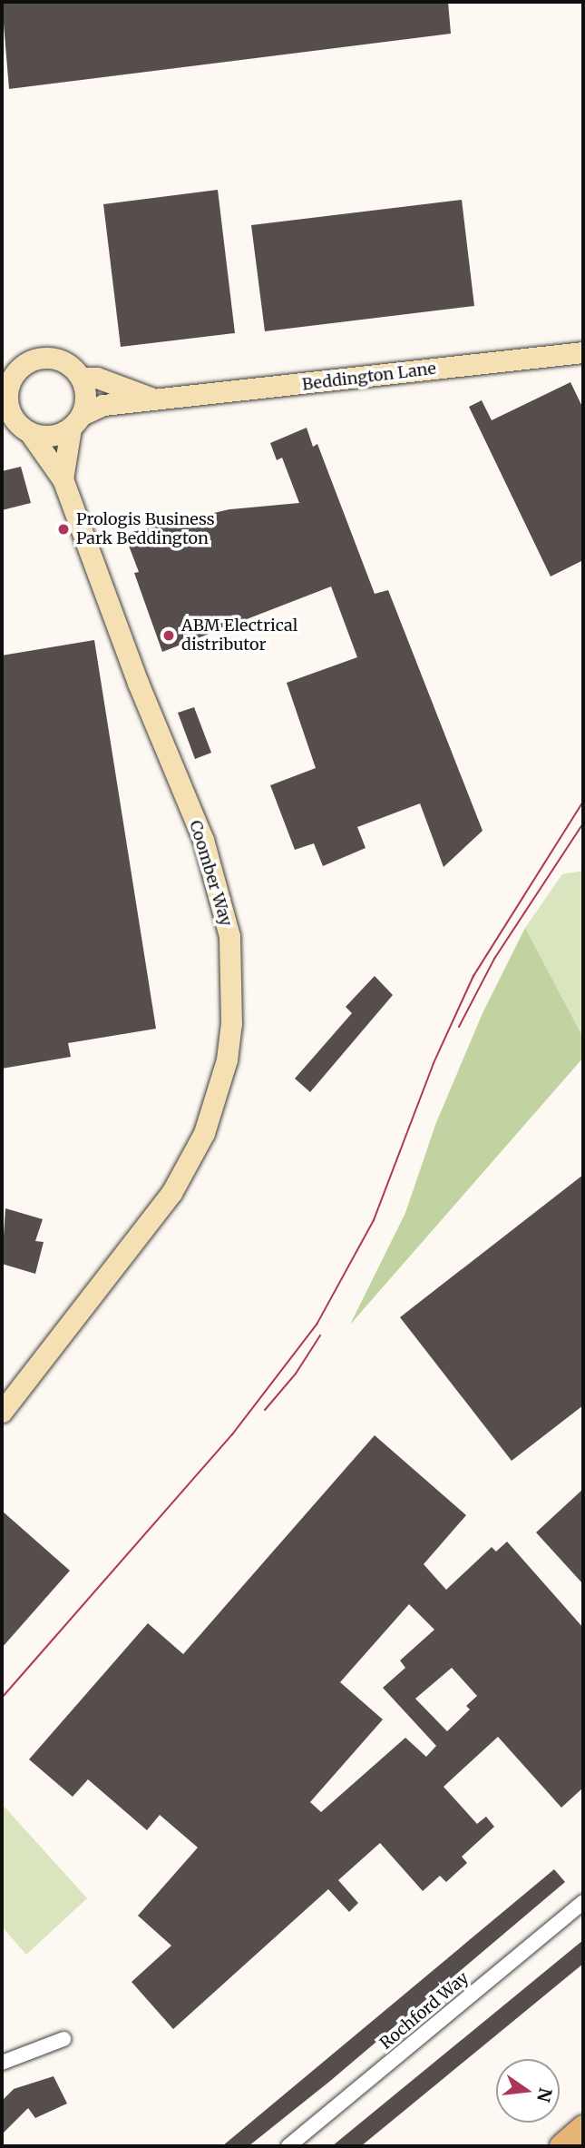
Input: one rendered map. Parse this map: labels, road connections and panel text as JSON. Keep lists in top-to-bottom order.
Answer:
{
  "streets": {
    "street": ["Beddington Lane", "Coomber Way", "Rochford Way"]
  },
  "crossings": [
    ["Beddington Lane", "Coomber Way"]
  ],
  "places": ["Prologis Business Park Beddington", "ABM Electrical distributor"],
  "north": "right"
}
